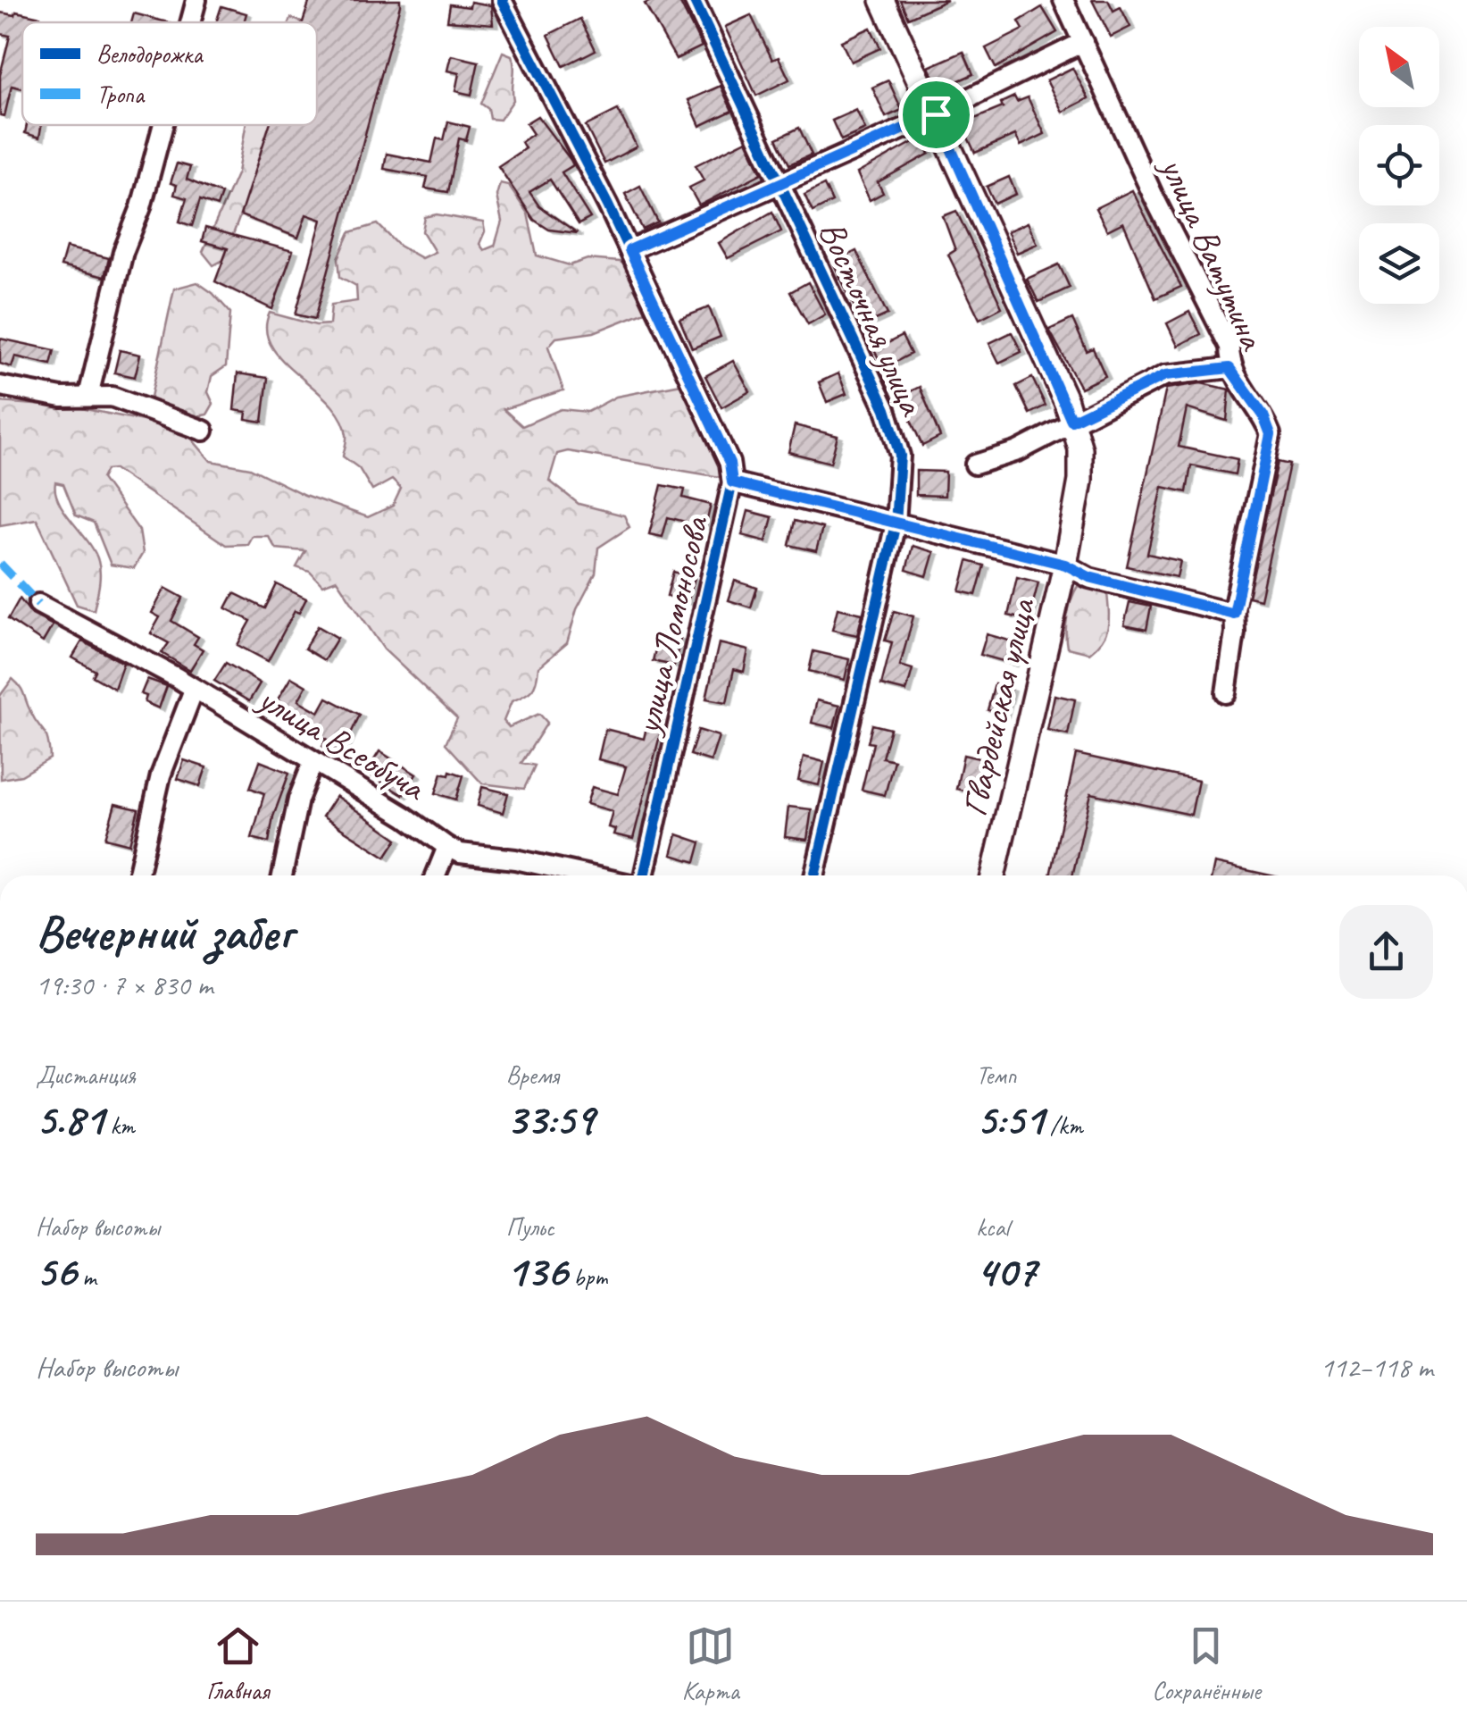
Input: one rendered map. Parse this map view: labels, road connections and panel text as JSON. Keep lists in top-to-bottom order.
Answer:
{
  "streets": {
    "street": [
      "улица Ватутина",
      "Восточная улица",
      "улица Ломоносова",
      "Гвардейская улица",
      "улица Всеобуча"
    ]
  },
  "legend": ["Велодорожка", "Тропа"],
  "north": "top left",
  "page": {
    "heading": ["Вечерний забег", "19:30 · 7 × 830 m"],
    "stats": [
      ["Дистанция", "5.81 km"],
      ["Время", "33:59"],
      ["Темп", "5:51 /km"],
      ["Набор высоты", "56 m"],
      ["Пульс", "136 bpm"],
      ["kcal", "407"]
    ],
    "chart": ["Набор высоты", "112–118 m"],
    "tabs": ["Главная", "Карта", "Сохранённые"]
  }
}
